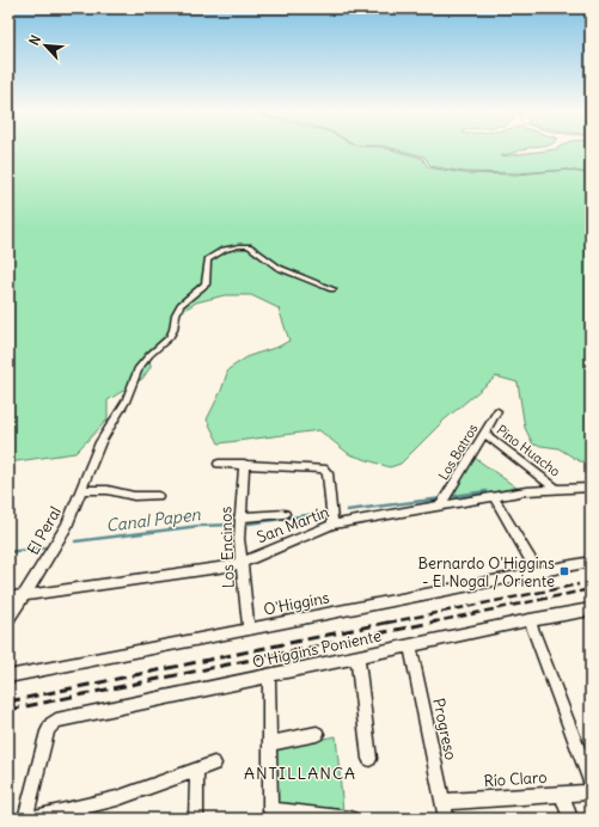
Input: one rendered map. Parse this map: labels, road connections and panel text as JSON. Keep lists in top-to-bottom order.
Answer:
{
  "streets": {
    "street": [
      "Pino Huacho",
      "Los Batros",
      "San Martín",
      "El Peral",
      "Los Encinos",
      "O'Higgins",
      "O'Higgins Poniente",
      "Progreso",
      "Río Claro"
    ]
  },
  "crossings": [
    ["Pino Huacho", "Los Batros"],
    ["Pino Huacho", "San Martín"],
    ["Los Batros", "San Martín"],
    ["San Martín", "El Peral"],
    ["San Martín", "Los Encinos"],
    ["Los Encinos", "O'Higgins"],
    ["O'Higgins Poniente", "Progreso"],
    ["Progreso", "Río Claro"]
  ],
  "districts": ["ANTILLANCA"],
  "water": ["Canal Papen"],
  "places": {
    "transit": ["Bernardo O'Higgins - El Nogal / Oriente"]
  },
  "north": "top left"
}
